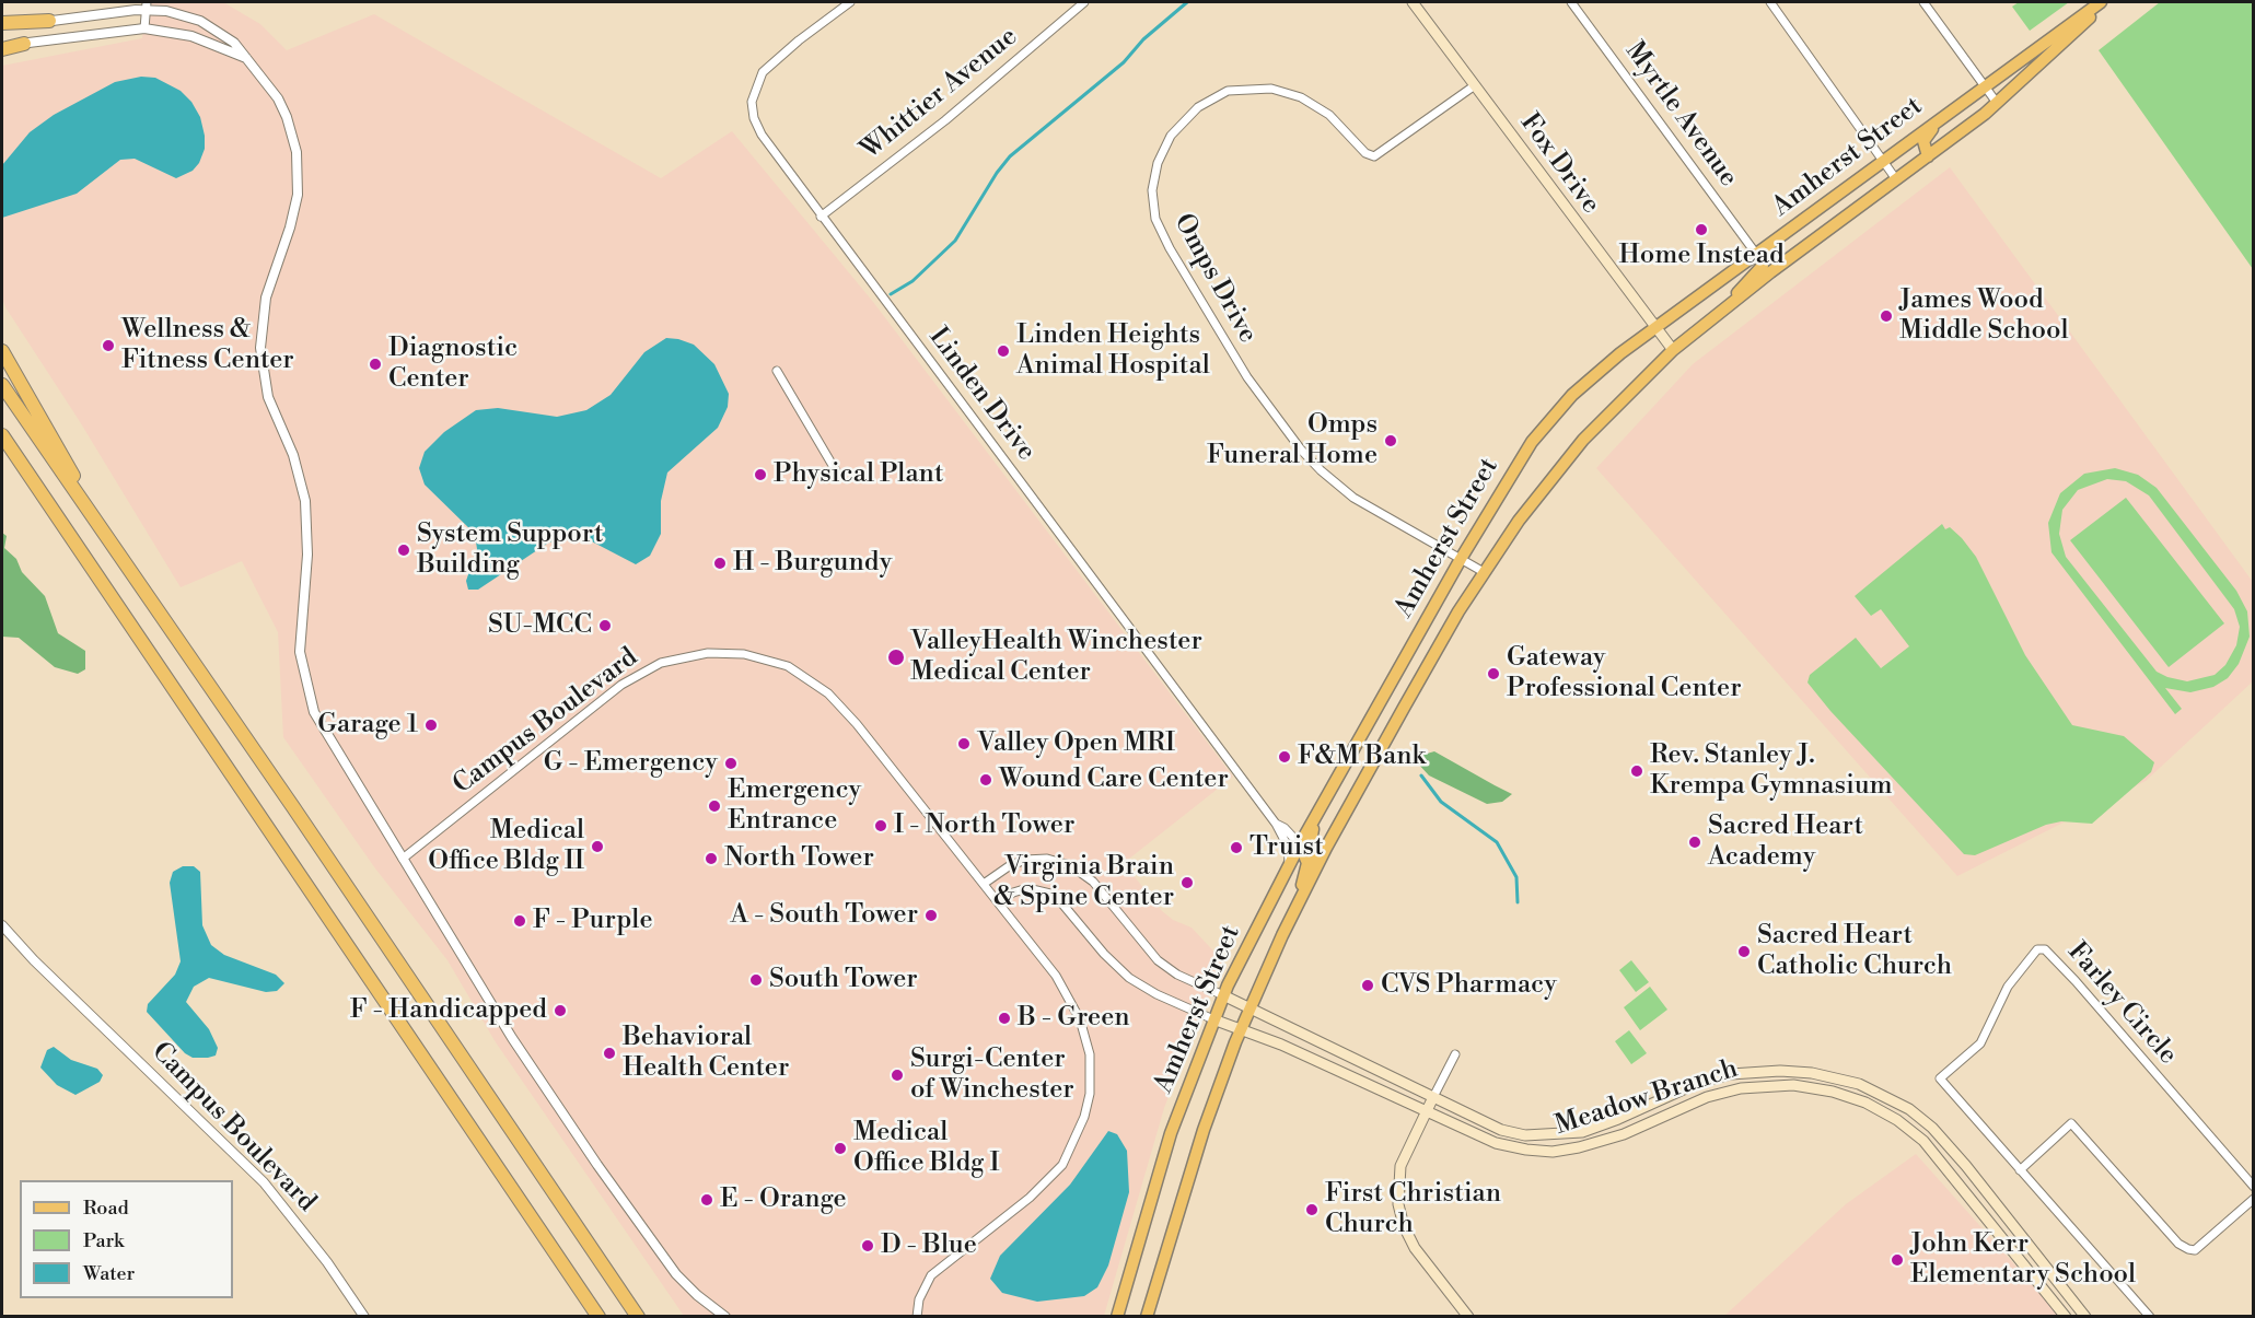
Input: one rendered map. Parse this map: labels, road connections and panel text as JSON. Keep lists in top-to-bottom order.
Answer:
{
  "streets": {
    "main road": ["Amherst Street", "Fox Drive", "Meadow Branch"],
    "street": [
      "Whittier Avenue",
      "Myrtle Avenue",
      "Omps Drive",
      "Linden Drive",
      "Campus Boulevard",
      "Farley Circle"
    ]
  },
  "crossings": [
    ["Whittier Avenue", "Linden Drive"],
    ["Myrtle Avenue", "Amherst Street"],
    ["Amherst Street", "Fox Drive"],
    ["Amherst Street", "Omps Drive"],
    ["Amherst Street", "Linden Drive"],
    ["Fox Drive", "Omps Drive"]
  ],
  "places": [
    "Home Instead",
    "James Wood Middle School",
    "Wellness & Fitness Center",
    "Linden Heights Animal Hospital",
    "Diagnostic Center",
    "Omps Funeral Home",
    "Physical Plant",
    "System Support Building",
    "H - Burgundy",
    "SU-MCC",
    "ValleyHealth Winchester Medical Center",
    "Gateway Professional Center",
    "Garage 1",
    "Valley Open MRI",
    "F&M Bank",
    "G - Emergency",
    "Rev. Stanley J. Krempa Gymnasium",
    "Wound Care Center",
    "Emergency Entrance",
    "I - North Tower",
    "Sacred Heart Academy",
    "Medical Office Bldg II",
    "Truist",
    "North Tower",
    "Virginia Brain & Spine Center",
    "A - South Tower",
    "F - Purple",
    "Sacred Heart Catholic Church",
    "South Tower",
    "CVS Pharmacy",
    "F - Handicapped",
    "B - Green",
    "Behavioral Health Center",
    "Surgi-Center of Winchester",
    "Medical Office Bldg I",
    "E - Orange",
    "First Christian Church",
    "D - Blue",
    "John Kerr Elementary School"
  ],
  "legend": ["Road", "Park", "Water"]
}
